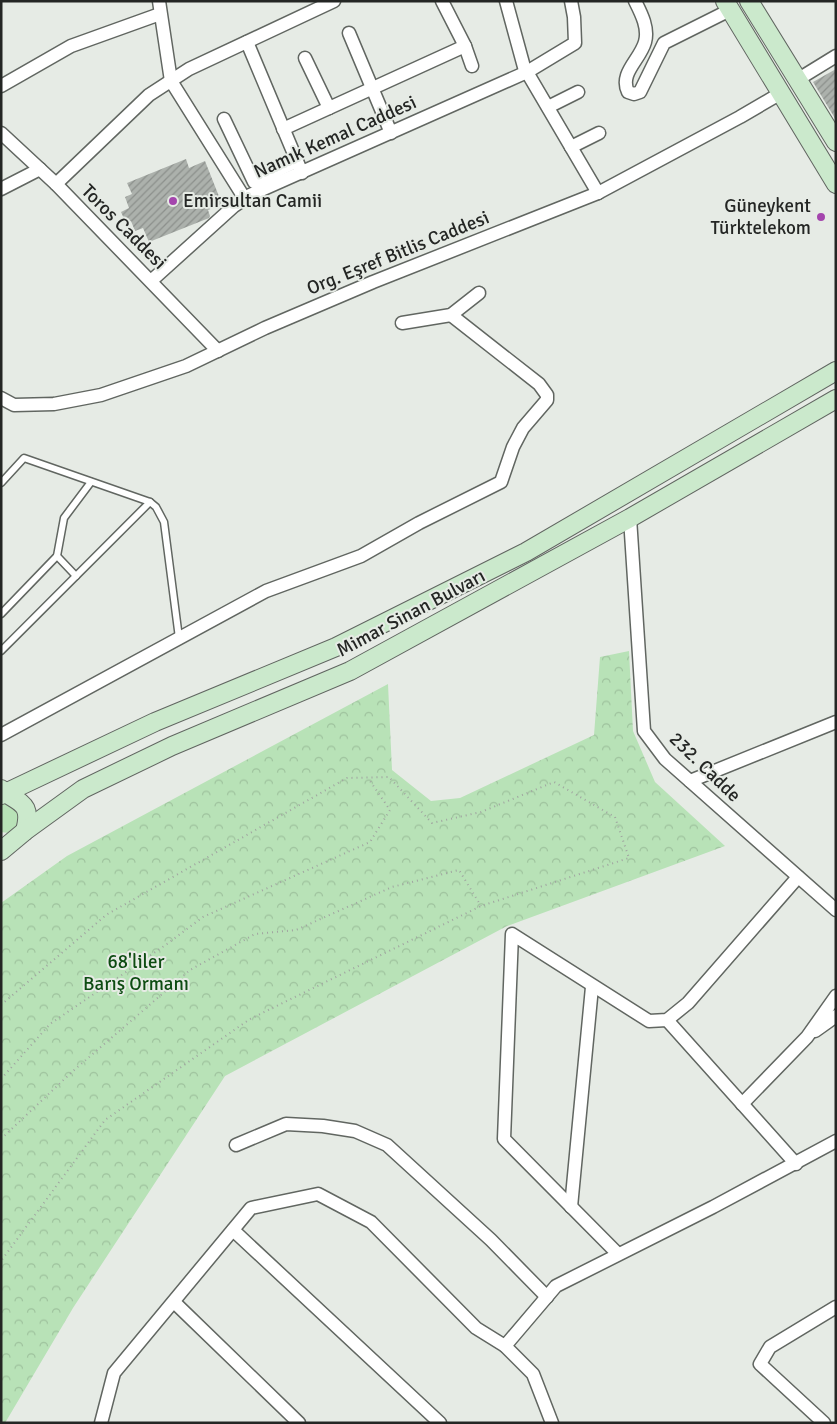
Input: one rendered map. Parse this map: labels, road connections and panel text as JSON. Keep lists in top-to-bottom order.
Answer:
{
  "streets": {
    "main road": ["Mimar Sinan Bulvarı"],
    "street": [
      "Namık Kemal Caddesi",
      "Toros Caddesi",
      "Org. Eşref Bitlis Caddesi",
      "232. Cadde"
    ]
  },
  "crossings": [
    ["Namık Kemal Caddesi", "Toros Caddesi"],
    ["Toros Caddesi", "Org. Eşref Bitlis Caddesi"],
    ["Mimar Sinan Bulvarı", "232. Cadde"]
  ],
  "parks": ["68'liler Barış Ormanı"],
  "places": ["Emirsultan Camii", "Güneykent Türktelekom"]
}
